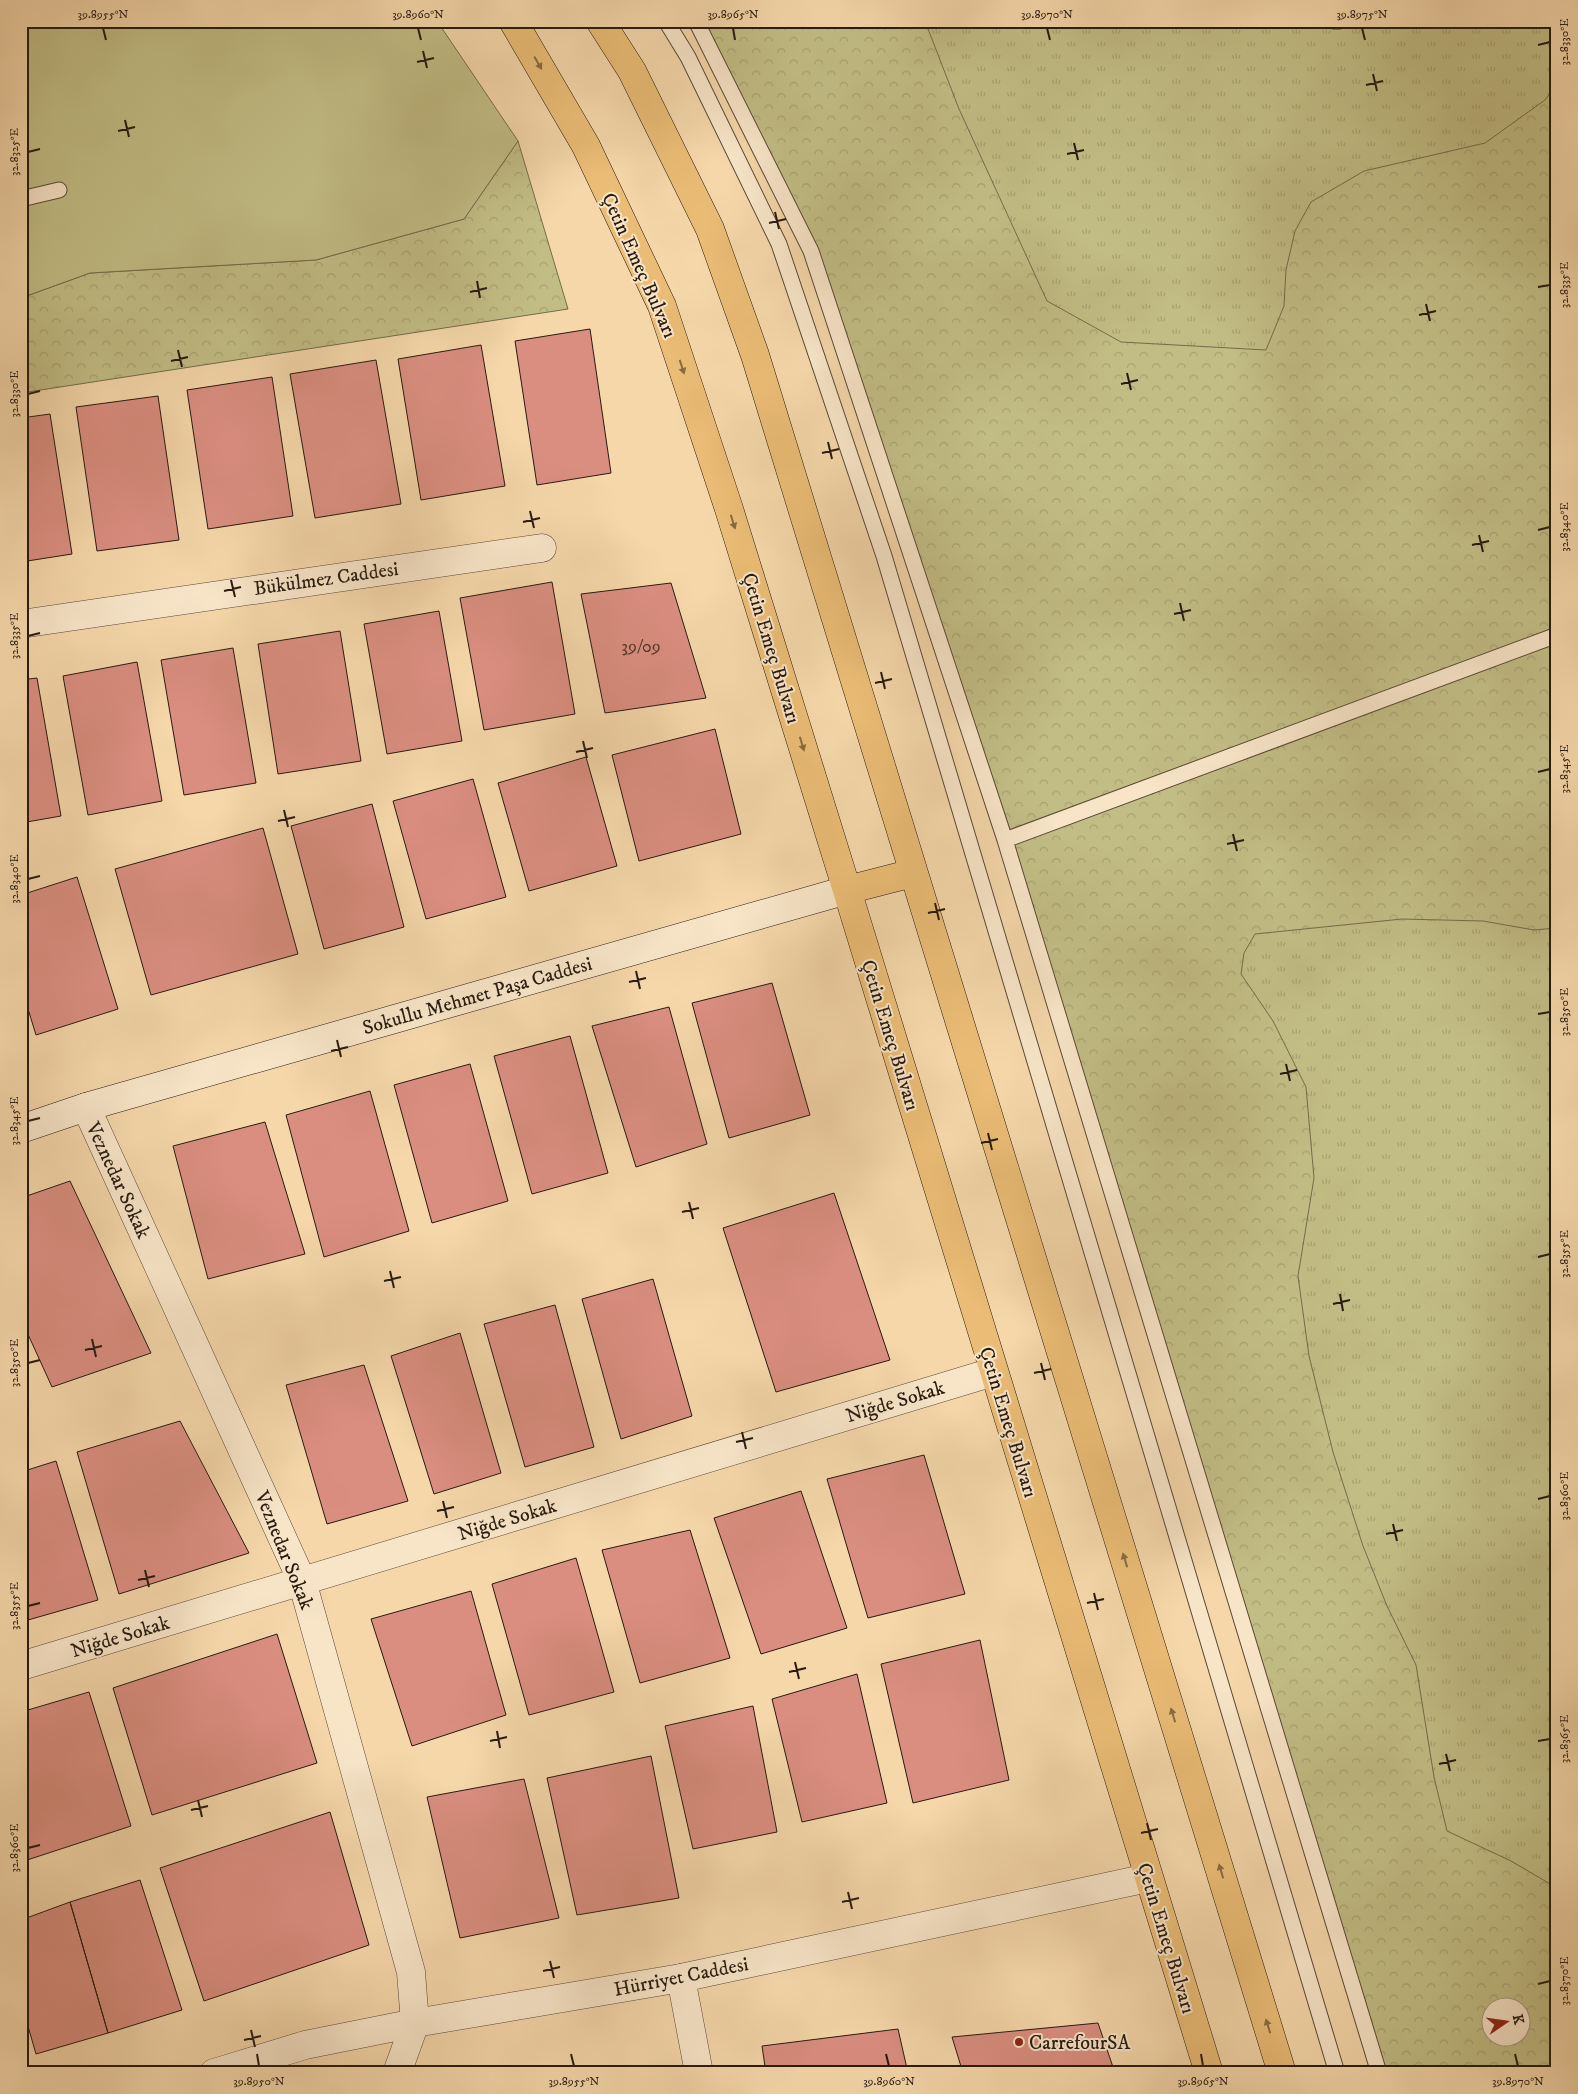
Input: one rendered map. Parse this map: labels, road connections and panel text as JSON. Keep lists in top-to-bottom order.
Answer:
{
  "streets": {
    "main road": ["Çetin Emeç Bulvarı"],
    "street": [
      "Bükülmez Caddesi",
      "Sokullu Mehmet Paşa Caddesi",
      "Veznedar Sokak",
      "Niğde Sokak",
      "Hürriyet Caddesi"
    ]
  },
  "crossings": [
    ["Çetin Emeç Bulvarı", "Sokullu Mehmet Paşa Caddesi"],
    ["Çetin Emeç Bulvarı", "Niğde Sokak"],
    ["Çetin Emeç Bulvarı", "Hürriyet Caddesi"],
    ["Sokullu Mehmet Paşa Caddesi", "Veznedar Sokak"],
    ["Veznedar Sokak", "Niğde Sokak"],
    ["Veznedar Sokak", "Hürriyet Caddesi"]
  ],
  "places": ["CarrefourSA"],
  "house_numbers": ["39/09"],
  "north": "right",
  "coordinates": [
    "39.8955°N",
    "39.8960°N",
    "39.8965°N",
    "39.8970°N",
    "39.8975°N",
    "32.8330°E",
    "32.8325°E",
    "32.8335°E",
    "32.8340°E",
    "32.8345°E",
    "32.8350°E",
    "32.8355°E",
    "32.8360°E",
    "32.8365°E",
    "32.8370°E",
    "39.8950°N"
  ]
}
